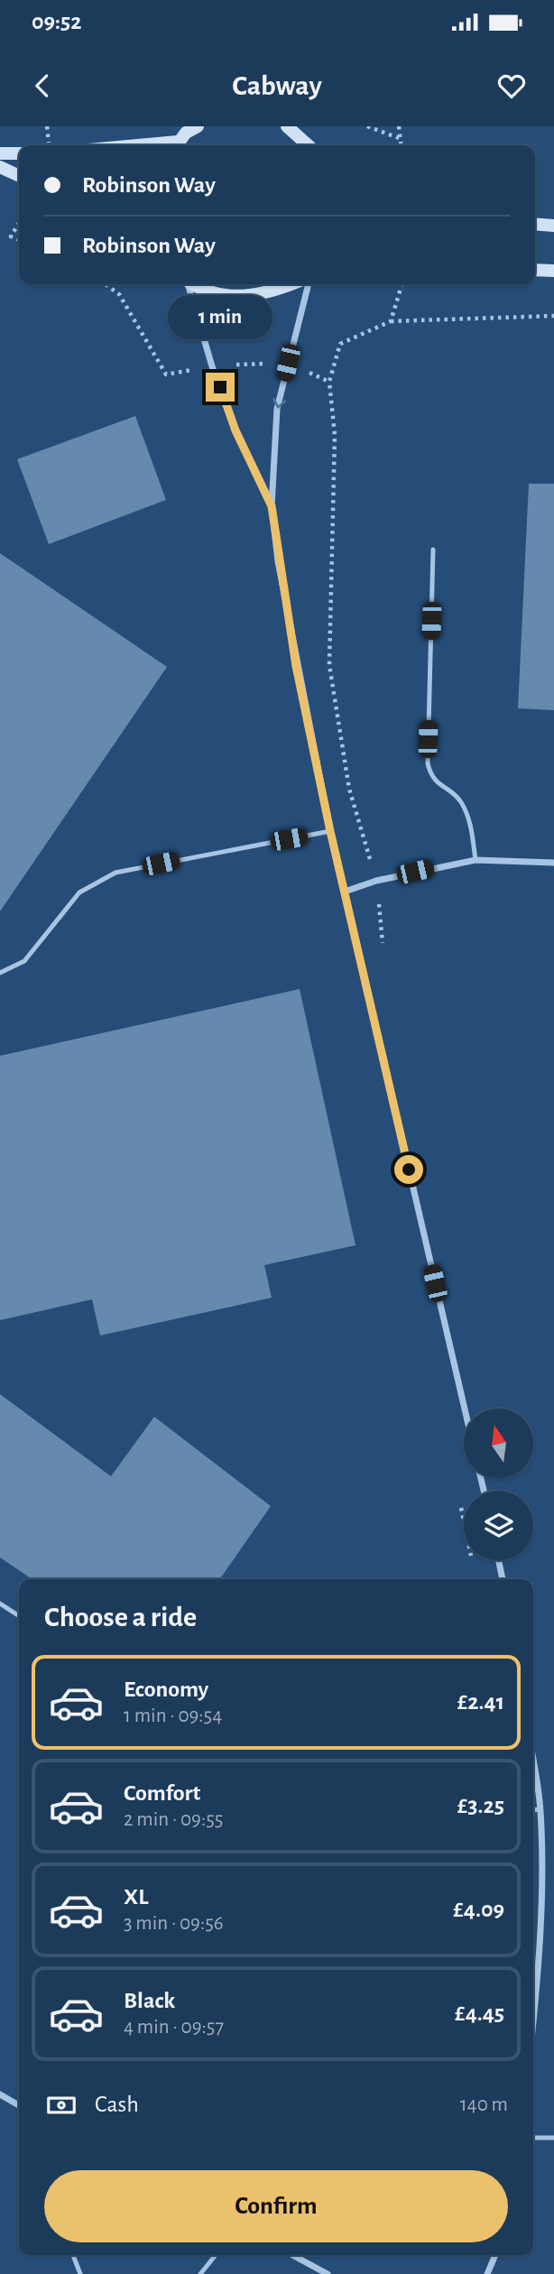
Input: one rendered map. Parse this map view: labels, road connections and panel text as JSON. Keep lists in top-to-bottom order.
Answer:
{
  "north": "top",
  "page": {
    "status": "09:52",
    "header": "Cabway",
    "banner": ["Robinson Way", "Robinson Way"],
    "bubble": "1 min",
    "heading": "Choose a ride",
    "list": [
      {
        "name": "Economy",
        "note": "1 min · 09:54",
        "value": "£2.41"
      },
      {
        "name": "Comfort",
        "note": "2 min · 09:55",
        "value": "£3.25"
      },
      {
        "name": "XL",
        "note": "3 min · 09:56",
        "value": "£4.09"
      },
      {
        "name": "Black",
        "note": "4 min · 09:57",
        "value": "£4.45"
      }
    ],
    "pay": ["Cash", "140 m"],
    "buttons": "Confirm"
  }
}
